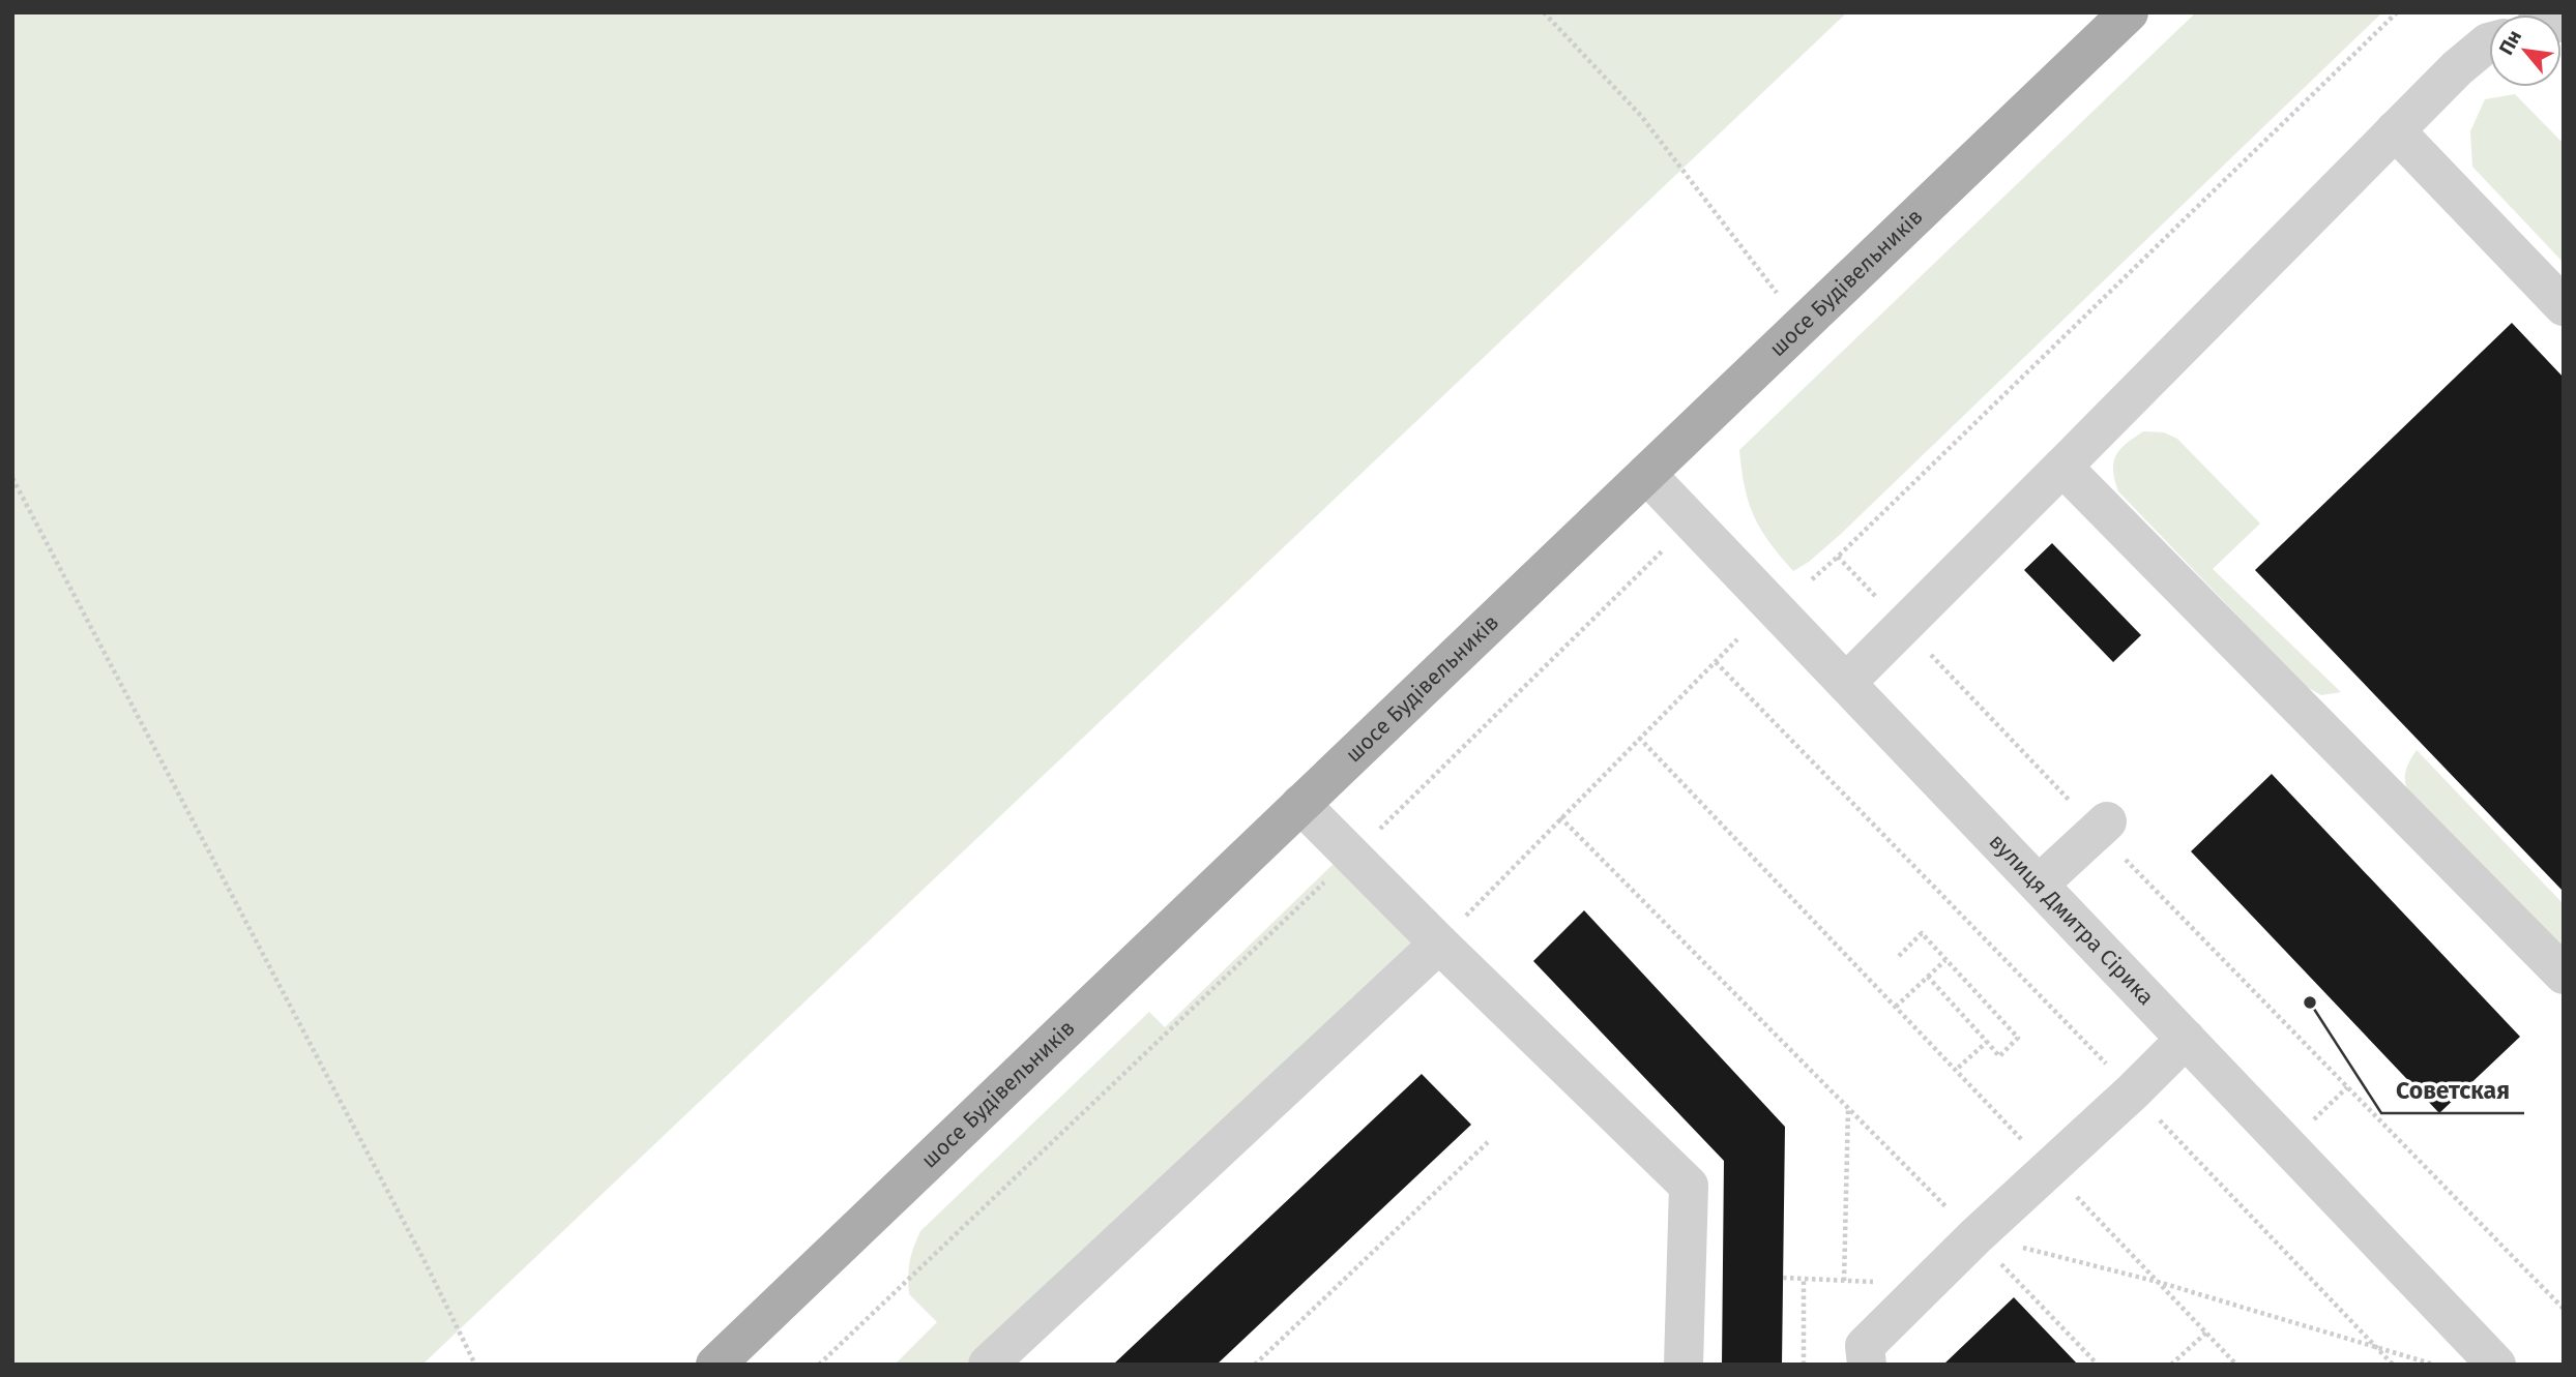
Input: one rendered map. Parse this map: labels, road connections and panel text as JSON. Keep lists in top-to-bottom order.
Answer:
{
  "streets": {
    "main road": ["шосе Будівельників"],
    "street": ["вулиця Дмитра Сірика"]
  },
  "crossings": [
    ["шосе Будівельників", "вулиця Дмитра Сірика"]
  ],
  "places": ["Советская"],
  "north": "top left"
}
